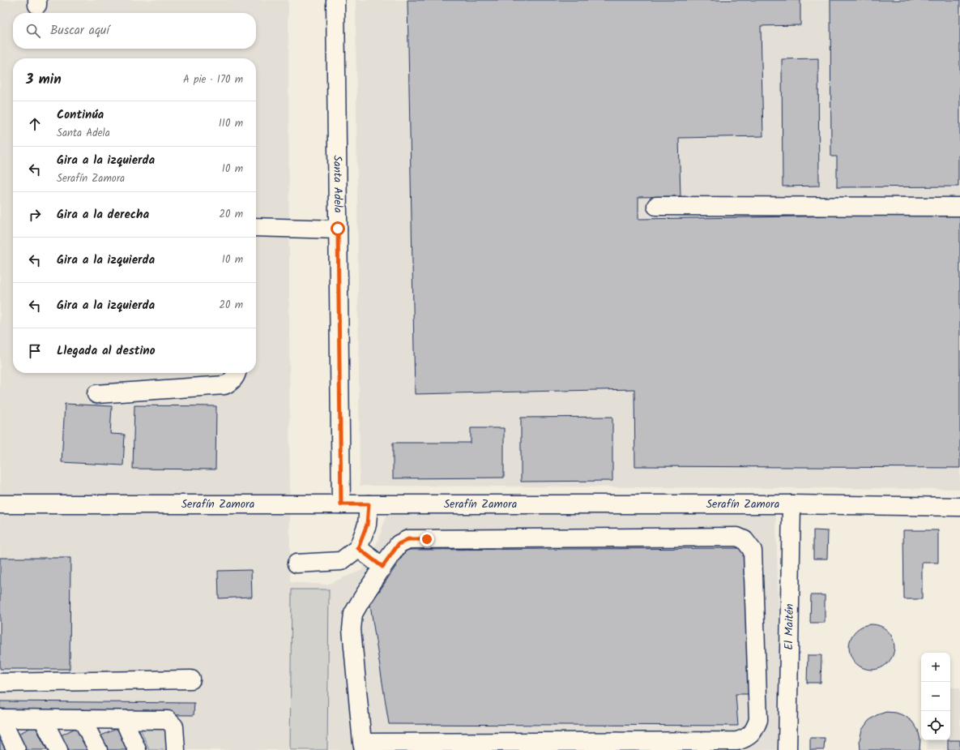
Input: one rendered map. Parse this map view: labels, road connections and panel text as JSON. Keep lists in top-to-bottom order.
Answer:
{
  "streets": {
    "street": ["Santa Adela", "Serafín Zamora", "El Maitén"]
  },
  "crossings": [
    ["Santa Adela", "Serafín Zamora"],
    ["Serafín Zamora", "El Maitén"]
  ],
  "page": {
    "search": "Buscar aquí",
    "heading": ["3 min", "A pie · 170 m"],
    "list": [
      ["Continúa", "Santa Adela", "110 m"],
      ["Gira a la izquierda", "Serafín Zamora", "10 m"],
      ["Gira a la derecha", "20 m"],
      ["Gira a la izquierda", "10 m"],
      ["Gira a la izquierda", "20 m"],
      "Llegada al destino"
    ],
    "map_buttons": ["+", "−"]
  }
}
